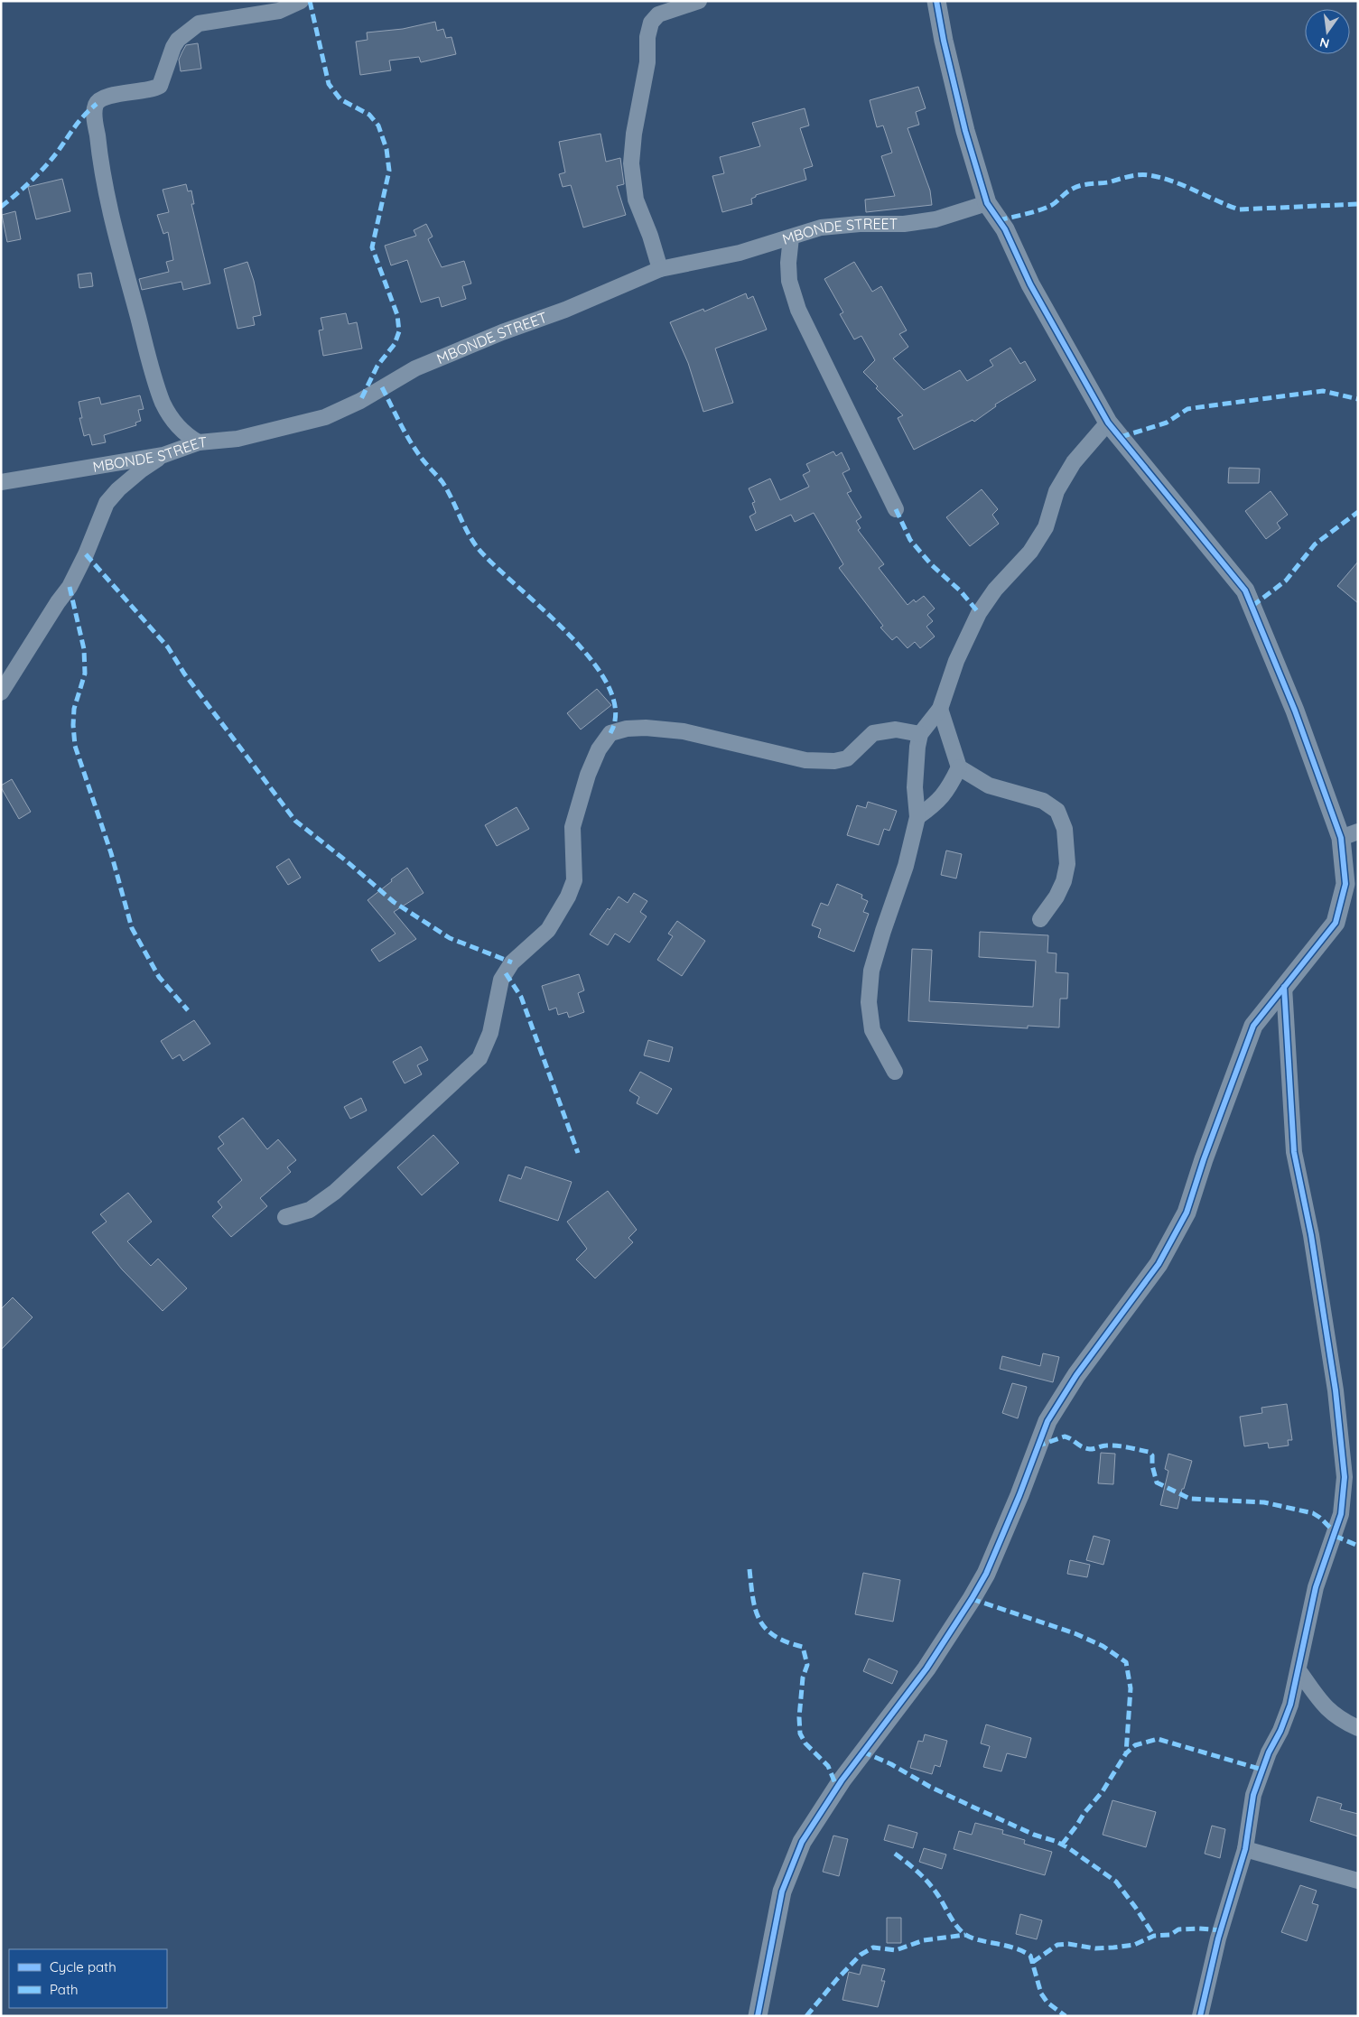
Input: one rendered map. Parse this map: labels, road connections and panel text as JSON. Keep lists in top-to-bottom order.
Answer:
{
  "streets": {
    "street": ["MBONDE STREET"]
  },
  "legend": ["Cycle path", "Path"],
  "north": "bottom"
}
